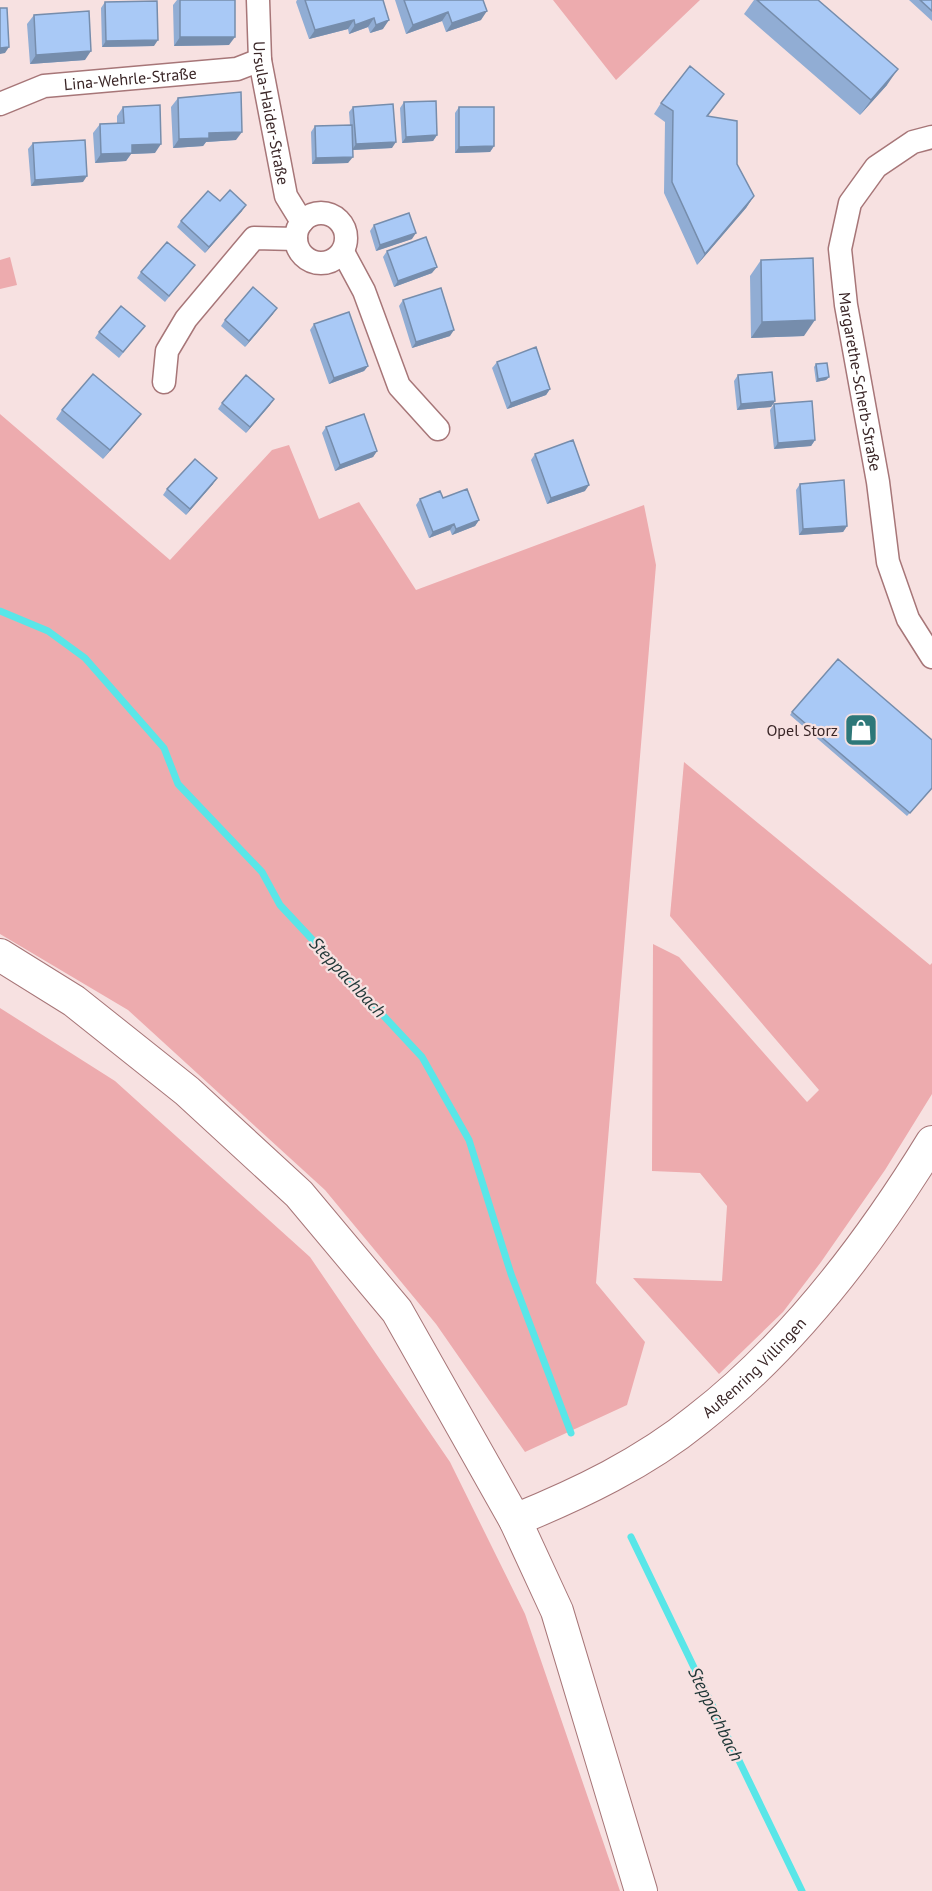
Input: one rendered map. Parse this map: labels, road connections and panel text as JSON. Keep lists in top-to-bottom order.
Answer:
{
  "streets": {
    "street": [
      "Lina-Wehrle-Straße",
      "Ursula-Haider-Straße",
      "Margarethe-Scherb-Straße",
      "Außenring Villingen"
    ]
  },
  "crossings": [
    ["Lina-Wehrle-Straße", "Ursula-Haider-Straße"]
  ],
  "water": ["Steppachbach"],
  "places": {
    "shop": ["Opel Storz"]
  }
}
